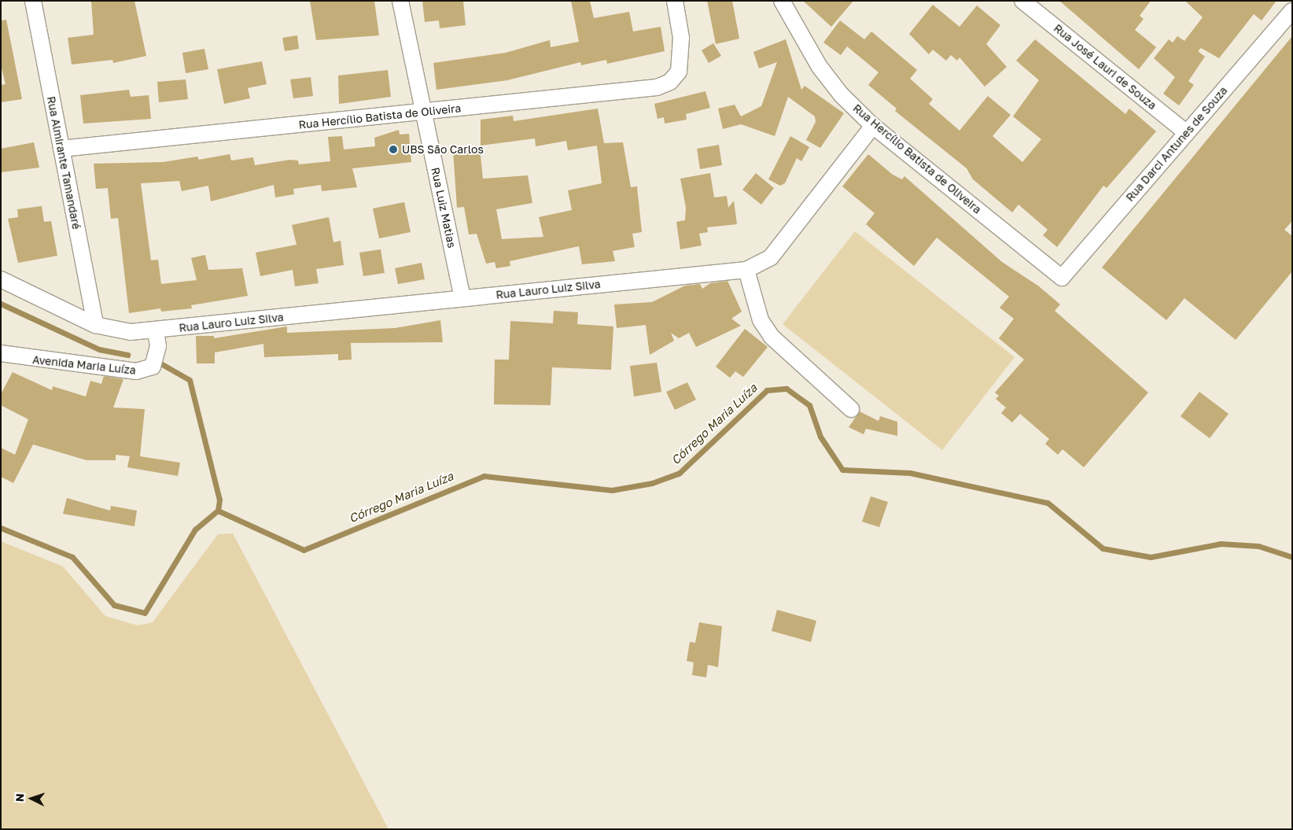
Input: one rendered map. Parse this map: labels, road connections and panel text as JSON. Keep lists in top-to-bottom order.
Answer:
{
  "streets": {
    "street": [
      "Rua José Lauri de Souza",
      "Rua Hercílio Batista de Oliveira",
      "Rua Darci Antunes de Souza",
      "Rua Almirante Tamandaré",
      "Rua Luiz Matias",
      "Rua Lauro Luiz Silva",
      "Avenida Maria Luíza"
    ]
  },
  "crossings": [
    ["Rua José Lauri de Souza", "Rua Darci Antunes de Souza"],
    ["Rua Hercílio Batista de Oliveira", "Rua Darci Antunes de Souza"],
    ["Rua Hercílio Batista de Oliveira", "Rua Almirante Tamandaré"],
    ["Rua Hercílio Batista de Oliveira", "Rua Luiz Matias"],
    ["Rua Hercílio Batista de Oliveira", "Rua Lauro Luiz Silva"],
    ["Rua Luiz Matias", "Rua Lauro Luiz Silva"],
    ["Rua Lauro Luiz Silva", "Avenida Maria Luíza"]
  ],
  "water": ["Córrego Maria Luíza"],
  "places": ["UBS São Carlos"],
  "north": "left"
}
